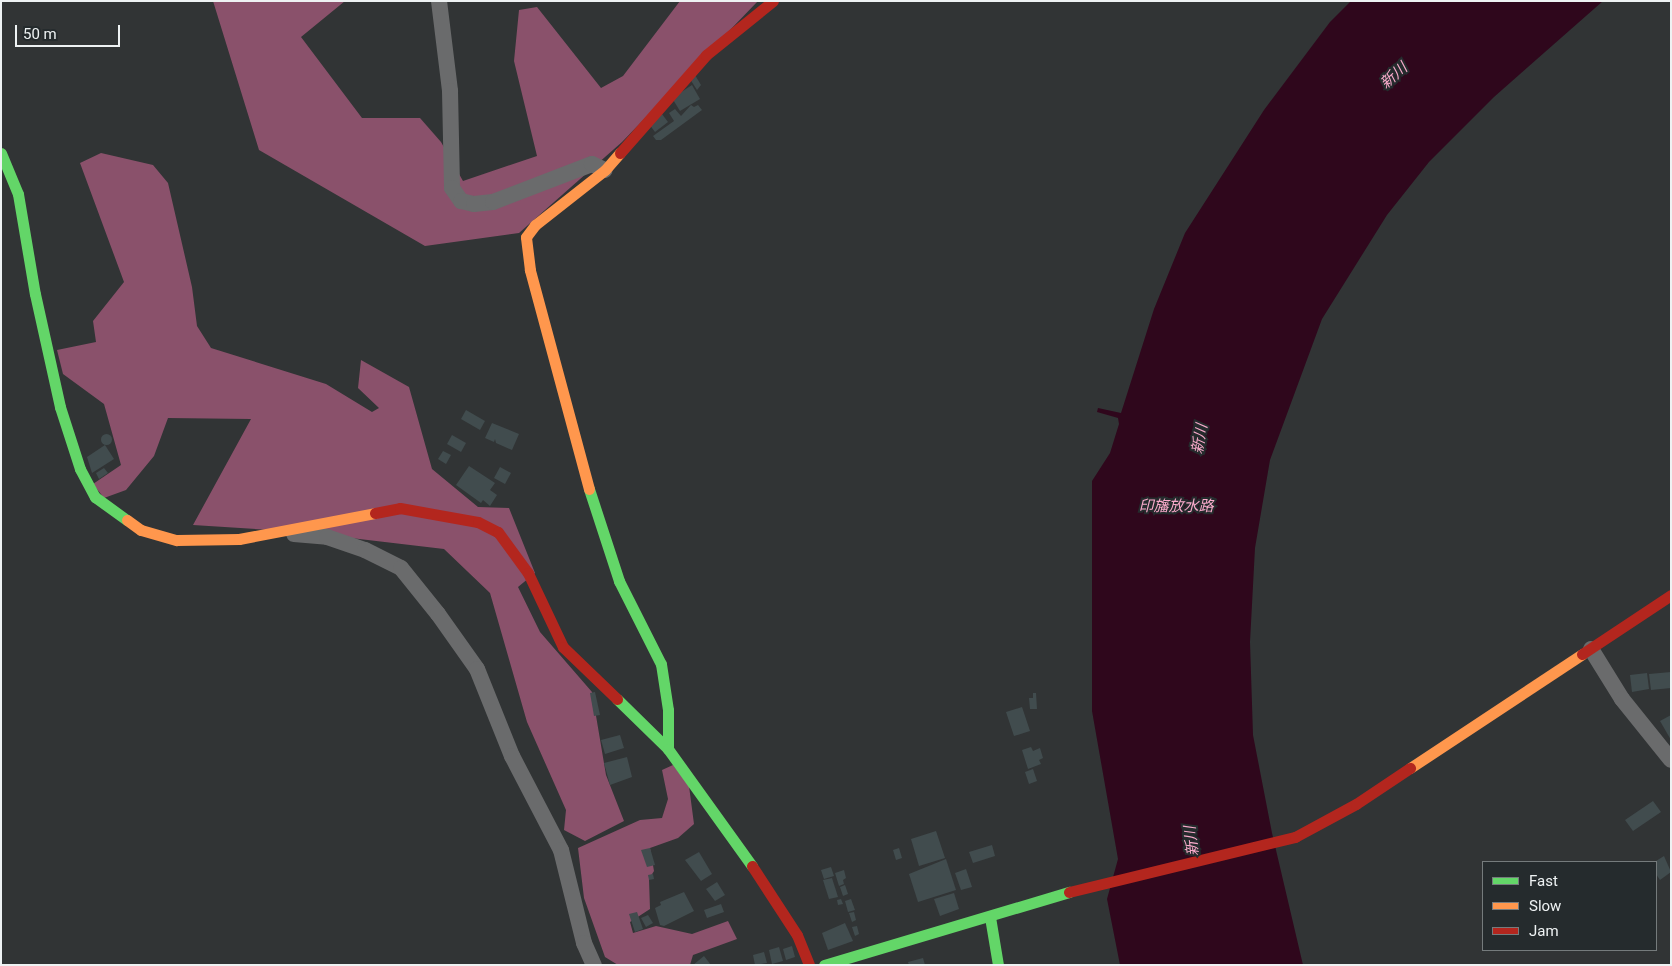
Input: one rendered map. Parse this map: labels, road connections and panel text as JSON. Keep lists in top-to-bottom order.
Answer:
{
  "water": ["新川", "印旛放水路"],
  "legend": ["Fast", "Slow", "Jam"],
  "scale_bar": "50 m"
}
